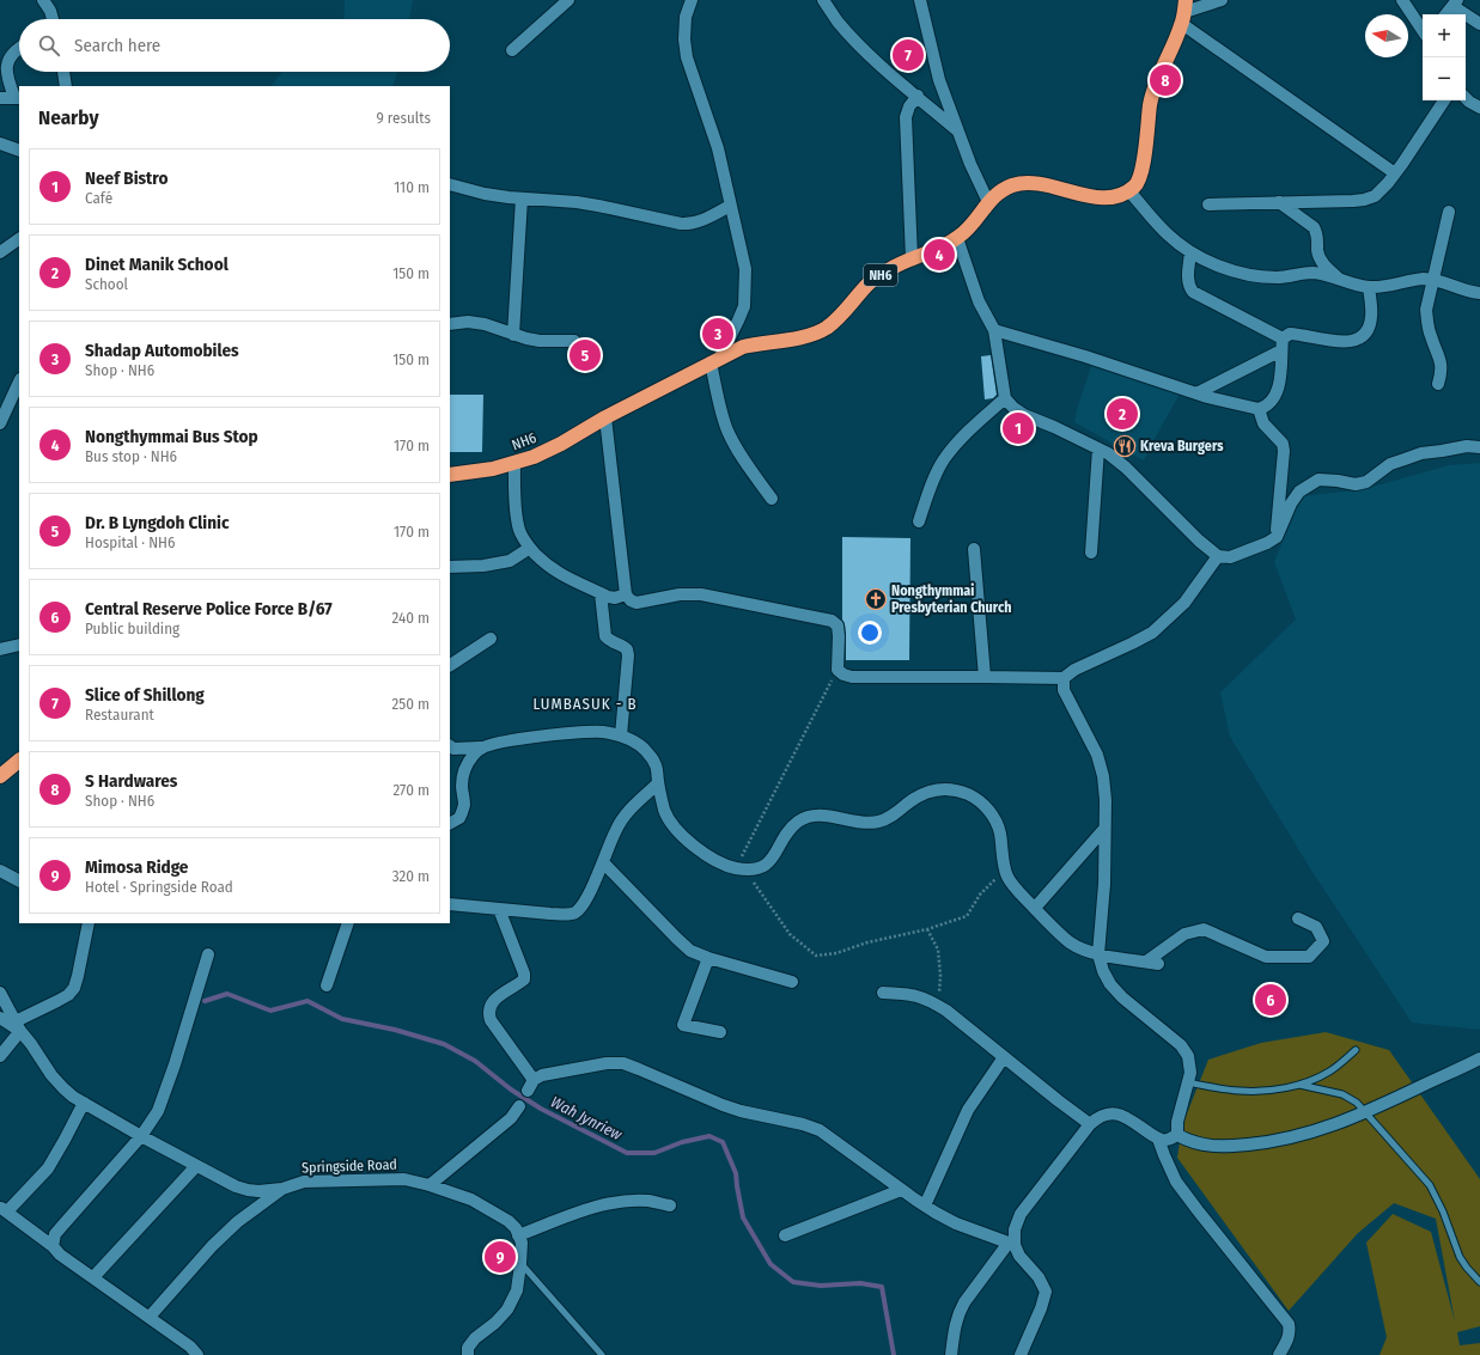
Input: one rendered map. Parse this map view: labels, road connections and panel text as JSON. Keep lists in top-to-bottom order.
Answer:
{
  "streets": {
    "highway": ["NH6"],
    "street": ["Springside Road"]
  },
  "districts": ["LUMBASUK - B"],
  "water": ["Wah Jynriew"],
  "places": {
    "restaurant": ["Kreva Burgers"],
    "church": ["Nongthymmai Presbyterian Church"]
  },
  "north": "left",
  "page": {
    "map_buttons": ["+", "−"],
    "search": "Search here",
    "pins": [
      "7",
      "8",
      "4",
      "3",
      "5",
      "2",
      "1",
      "6",
      "9"
    ],
    "heading": ["Nearby", "9 results"],
    "list": [
      {
        "mark": "1",
        "name": "Neef Bistro",
        "note": "Café",
        "value": "110 m"
      },
      {
        "mark": "2",
        "name": "Dinet Manik School",
        "note": "School",
        "value": "150 m"
      },
      {
        "mark": "3",
        "name": "Shadap Automobiles",
        "note": "Shop · NH6",
        "value": "150 m"
      },
      {
        "mark": "4",
        "name": "Nongthymmai Bus Stop",
        "note": "Bus stop · NH6",
        "value": "170 m"
      },
      {
        "mark": "5",
        "name": "Dr. B Lyngdoh Clinic",
        "note": "Hospital · NH6",
        "value": "170 m"
      },
      {
        "mark": "6",
        "name": "Central Reserve Police Force B/67",
        "note": "Public building",
        "value": "240 m"
      },
      {
        "mark": "7",
        "name": "Slice of Shillong",
        "note": "Restaurant",
        "value": "250 m"
      },
      {
        "mark": "8",
        "name": "S Hardwares",
        "note": "Shop · NH6",
        "value": "270 m"
      },
      {
        "mark": "9",
        "name": "Mimosa Ridge",
        "note": "Hotel · Springside Road",
        "value": "320 m"
      }
    ]
  }
}
